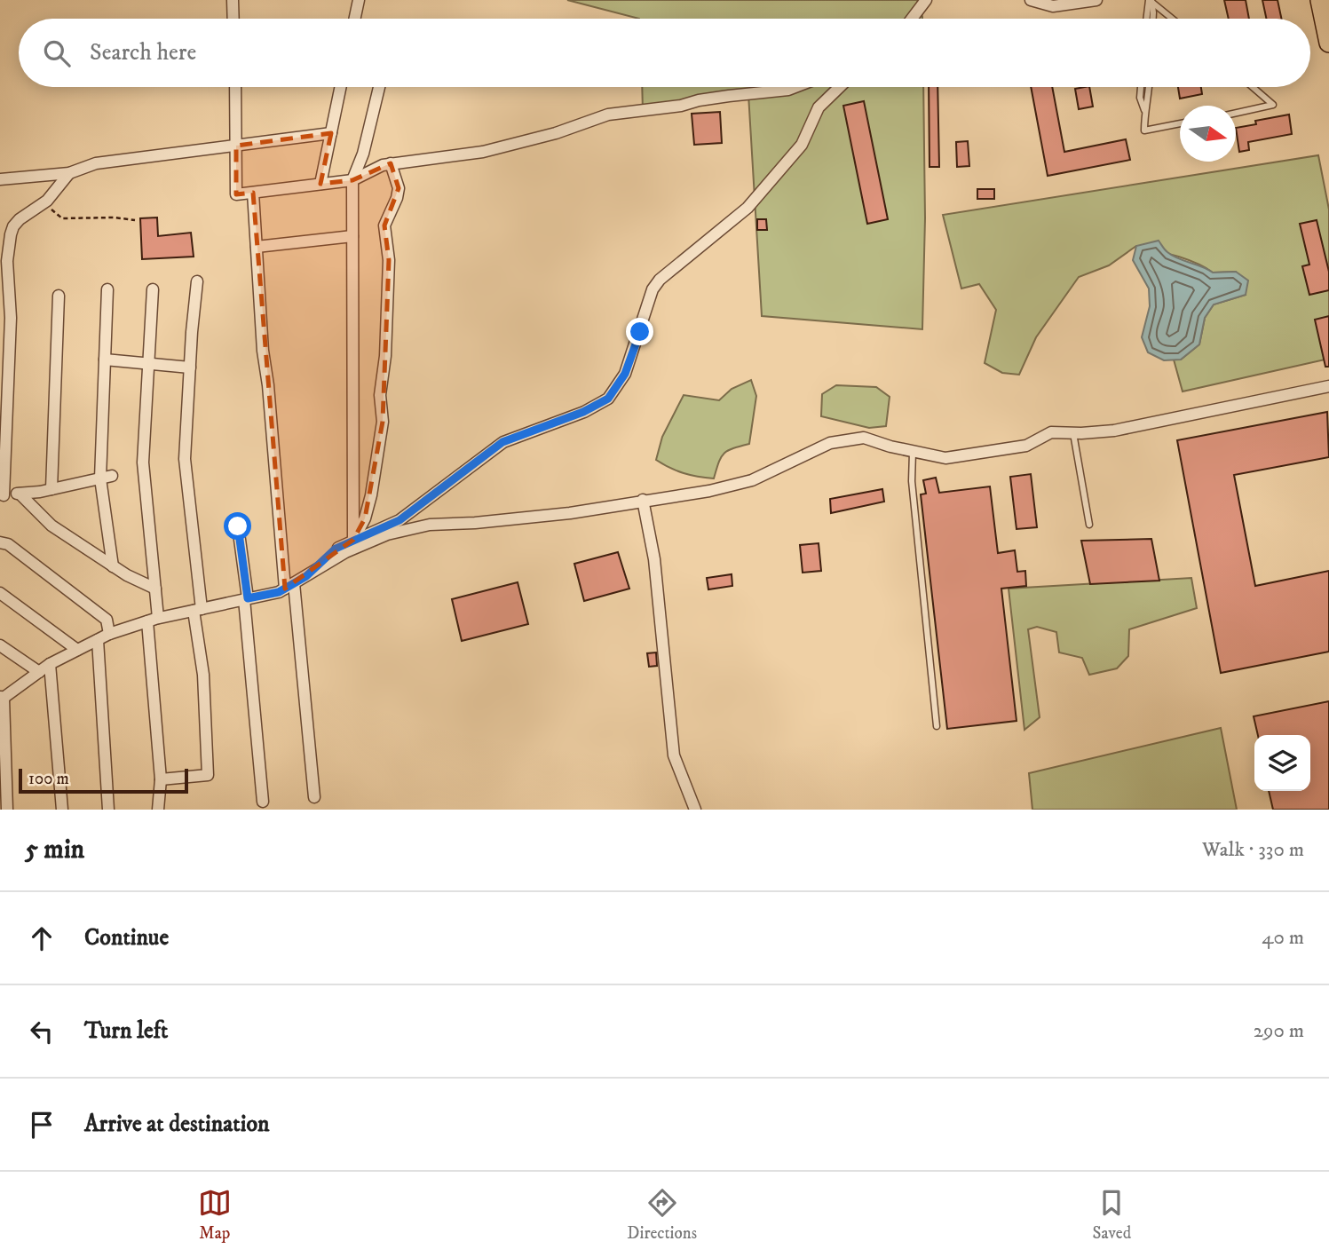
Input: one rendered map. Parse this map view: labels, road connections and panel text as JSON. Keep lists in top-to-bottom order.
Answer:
{
  "scale_bar": "100 m",
  "north": "right",
  "page": {
    "search": "Search here",
    "scale": "100 m",
    "heading": ["5 min", "Walk · 330 m"],
    "list": [
      ["Continue", "40 m"],
      ["Turn left", "290 m"],
      "Arrive at destination"
    ],
    "nav": ["Map", "Directions", "Saved"]
  }
}
